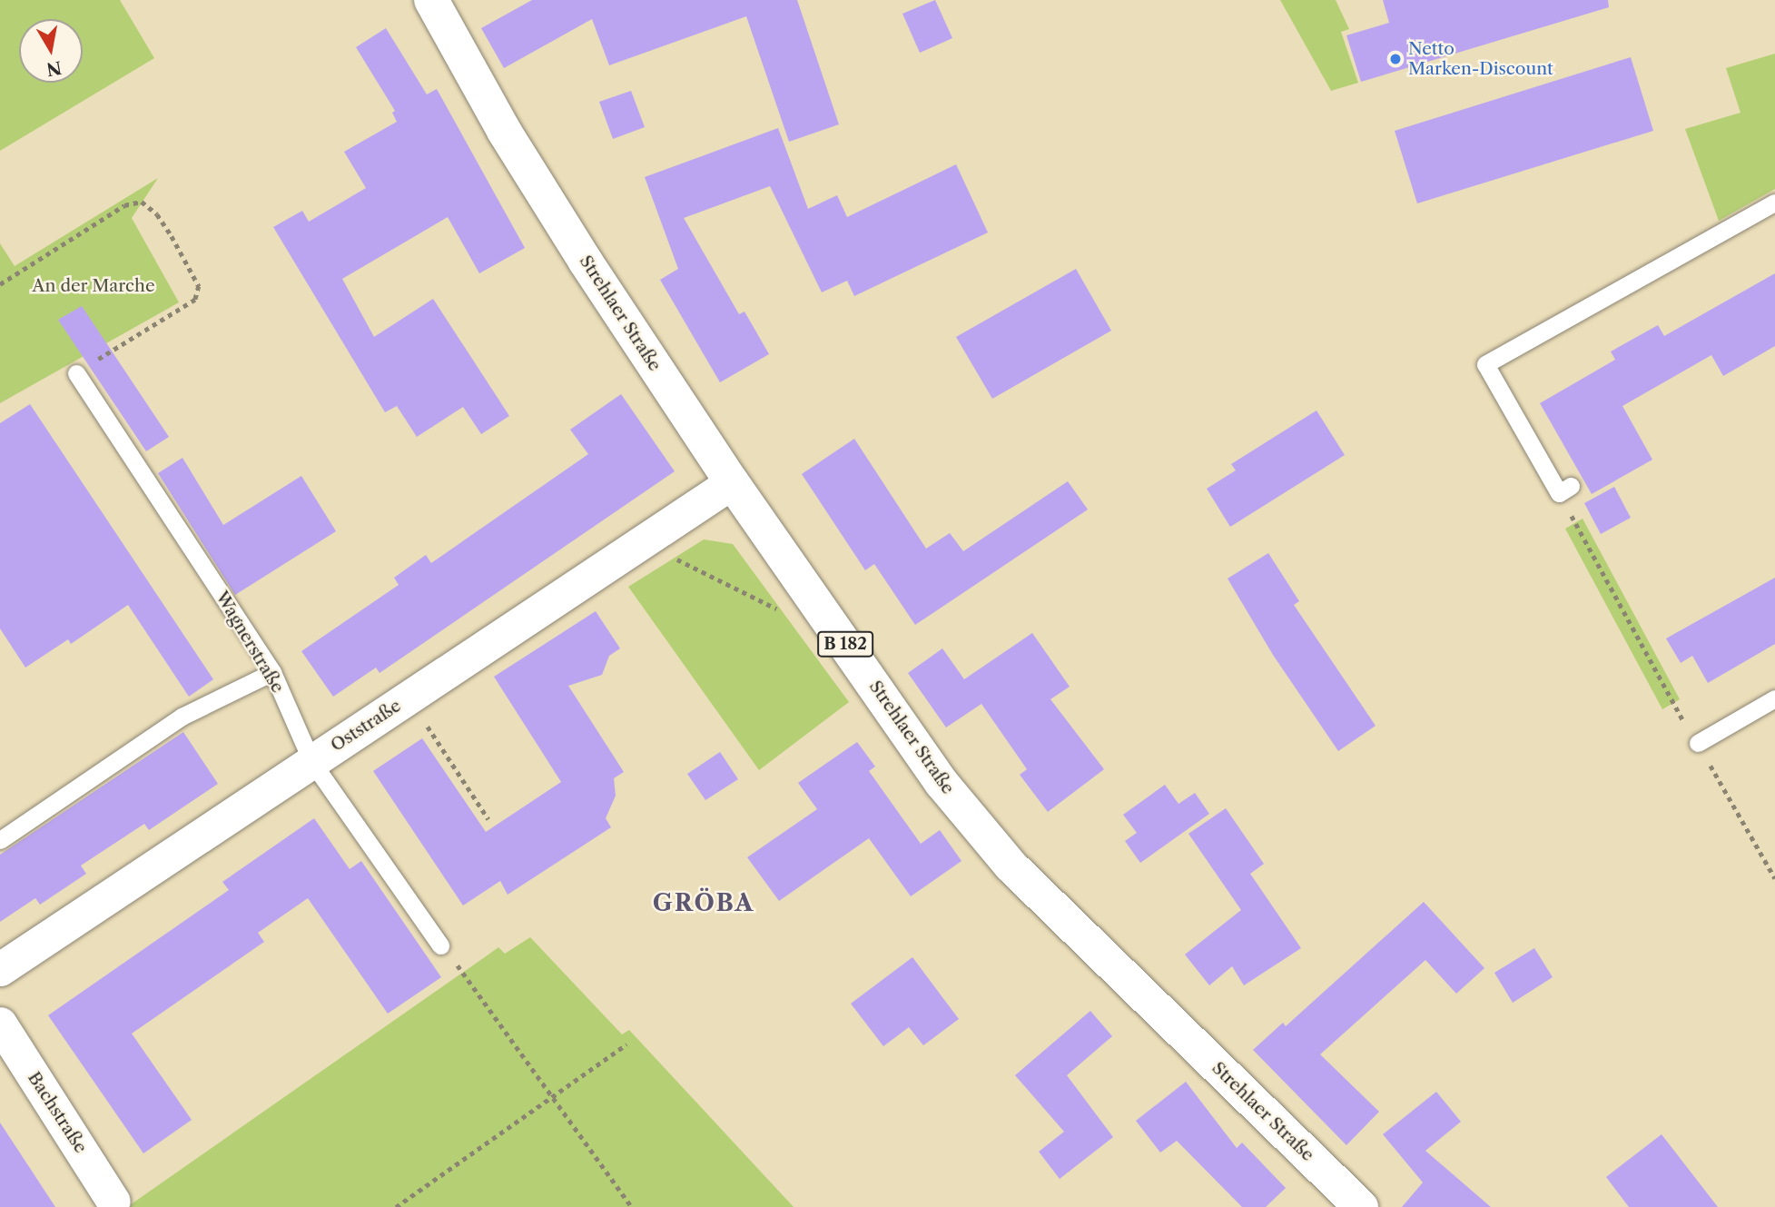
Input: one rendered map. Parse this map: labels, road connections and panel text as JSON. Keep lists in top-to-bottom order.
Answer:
{
  "streets": {
    "main road": ["Strehlaer Straße", "B 182"],
    "street": ["Oststraße", "Bachstraße"],
    "lane": ["Wagnerstraße"]
  },
  "crossings": [
    ["Strehlaer Straße", "Oststraße"],
    ["Wagnerstraße", "Oststraße"]
  ],
  "districts": ["GRÖBA"],
  "parks": ["An der Marche"],
  "places": ["Netto Marken-Discount"],
  "north": "bottom"
}
